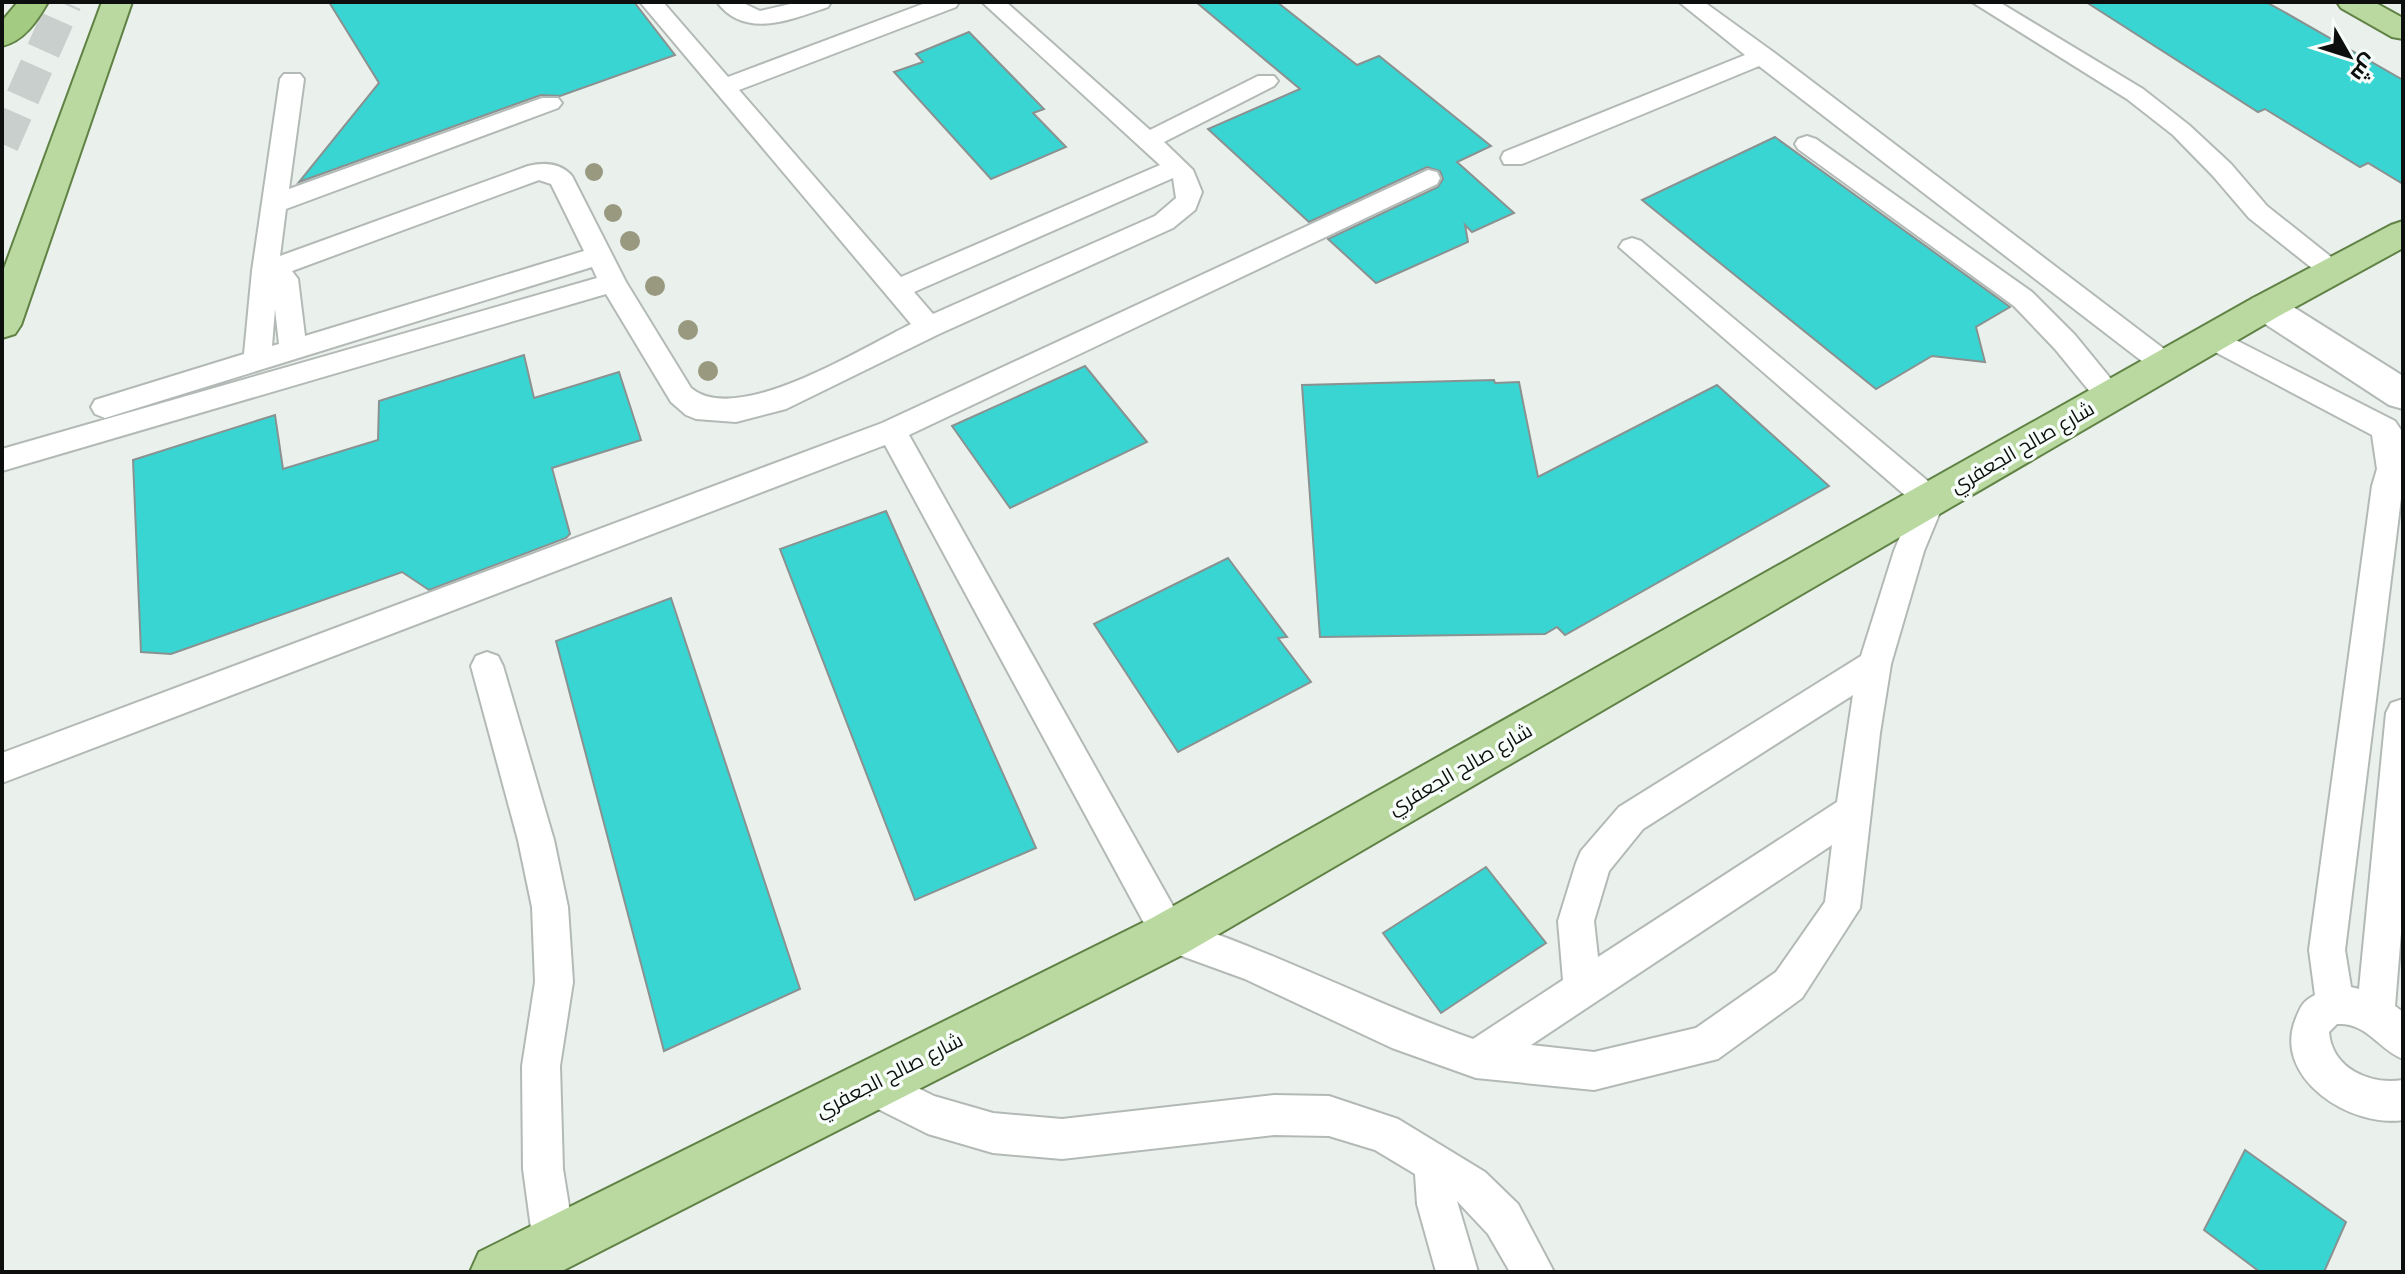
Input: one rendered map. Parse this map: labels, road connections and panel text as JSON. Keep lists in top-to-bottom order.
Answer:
{
  "streets": {
    "main road": ["شارع صالح الجعفري"]
  },
  "north": "bottom right"
}
